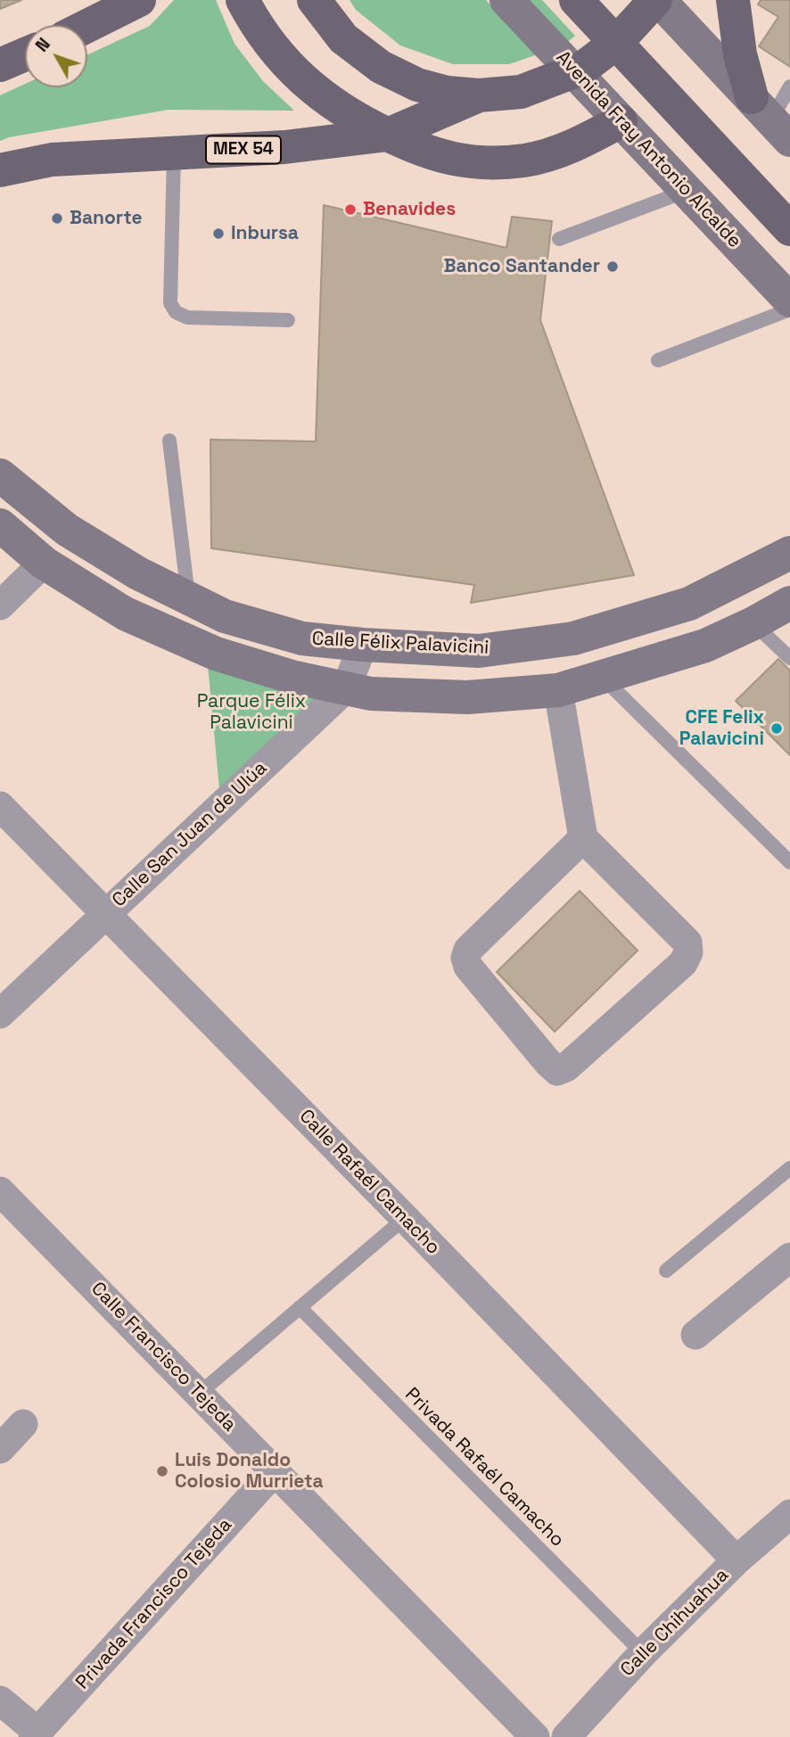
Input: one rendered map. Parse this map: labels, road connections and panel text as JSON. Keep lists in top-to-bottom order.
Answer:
{
  "streets": {
    "main road": ["MEX 54"],
    "street": [
      "Avenida Fray Antonio Alcalde",
      "Calle Félix Palavicini",
      "Calle San Juan de Ulúa",
      "Calle Rafaél Camacho",
      "Calle Francisco Tejeda",
      "Privada Francisco Tejeda",
      "Calle Chihuahua"
    ],
    "lane": ["Privada Rafaél Camacho"]
  },
  "crossings": [
    ["MEX 54", "Avenida Fray Antonio Alcalde"],
    ["Calle Félix Palavicini", "Calle San Juan de Ulúa"],
    ["Calle San Juan de Ulúa", "Calle Rafaél Camacho"],
    ["Calle Rafaél Camacho", "Calle Chihuahua"],
    ["Calle Francisco Tejeda", "Privada Francisco Tejeda"],
    ["Privada Rafaél Camacho", "Calle Chihuahua"]
  ],
  "parks": ["Parque Félix Palavicini"],
  "places": [
    "Benavides",
    "Banorte",
    "Inbursa",
    "Banco Santander",
    "CFE Felix Palavicini",
    "Luis Donaldo Colosio Murrieta"
  ],
  "north": "top left"
}
